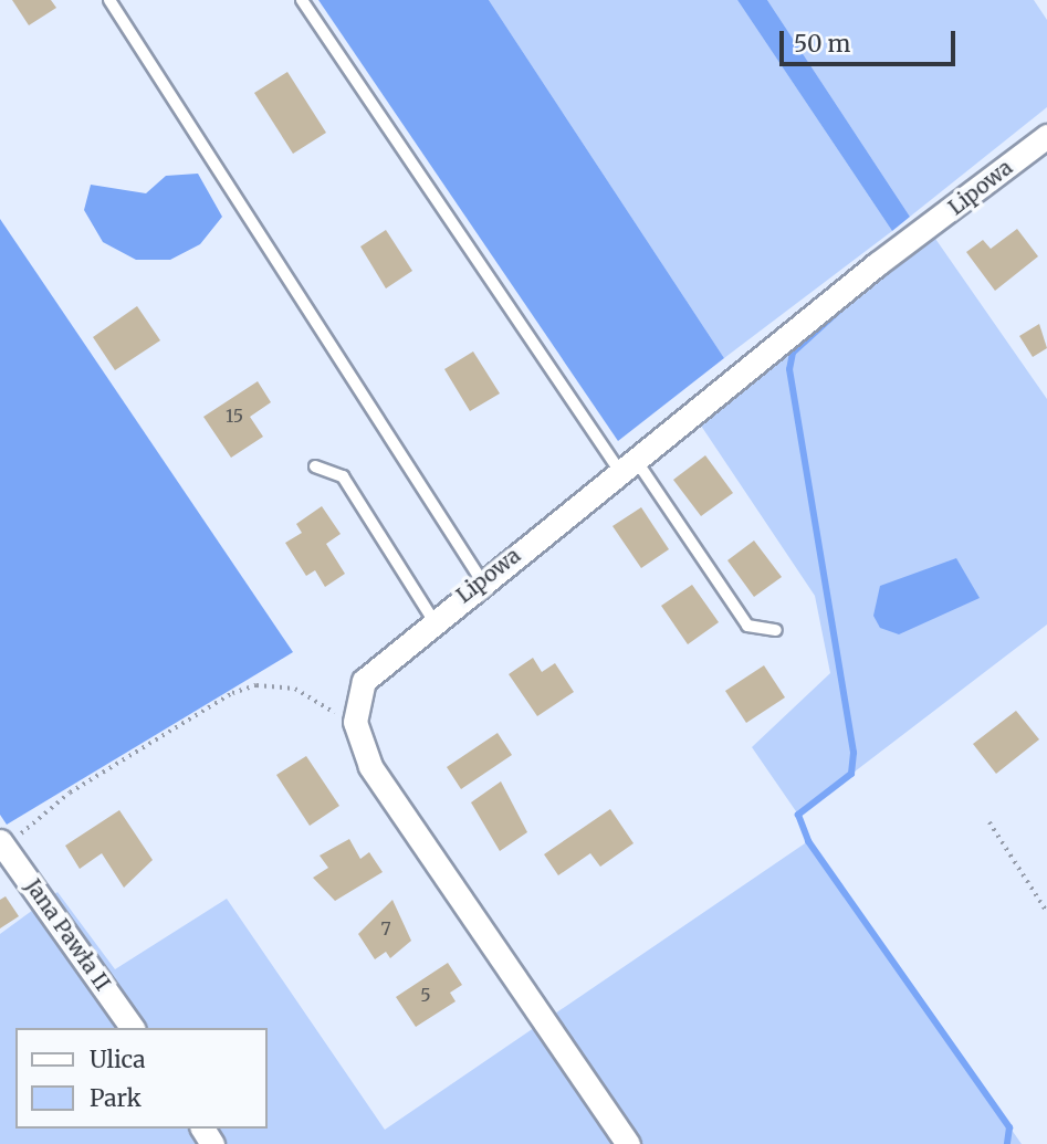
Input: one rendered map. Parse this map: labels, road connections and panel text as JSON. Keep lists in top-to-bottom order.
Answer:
{
  "streets": {
    "street": ["Lipowa", "Jana Pawła II"]
  },
  "house_numbers": ["15", "7", "5"],
  "legend": ["Ulica", "Park"],
  "scale_bar": "50 m"
}
